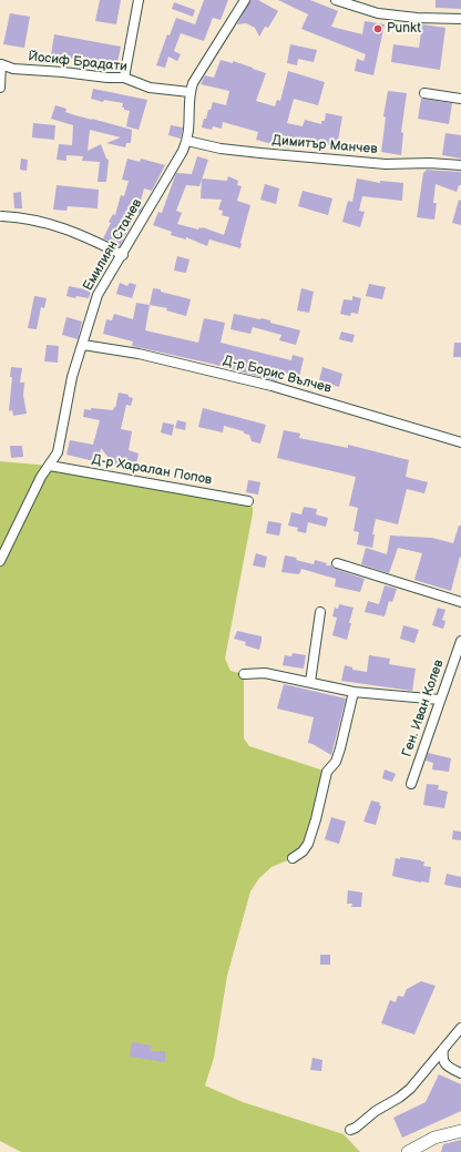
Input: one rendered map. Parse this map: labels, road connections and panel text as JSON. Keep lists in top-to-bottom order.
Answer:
{
  "streets": {
    "street": [
      "Йосиф Брадати",
      "Димитър Манчев",
      "Емилиян Станев",
      "Д-р Борис Вълчев",
      "Д-р Харалан Попов",
      "Ген. Иван Колев"
    ]
  },
  "crossings": [
    ["Йосиф Брадати", "Емилиян Станев"],
    ["Димитър Манчев", "Емилиян Станев"],
    ["Емилиян Станев", "Д-р Борис Вълчев"],
    ["Емилиян Станев", "Д-р Харалан Попов"]
  ],
  "places": ["Punkt"]
}
